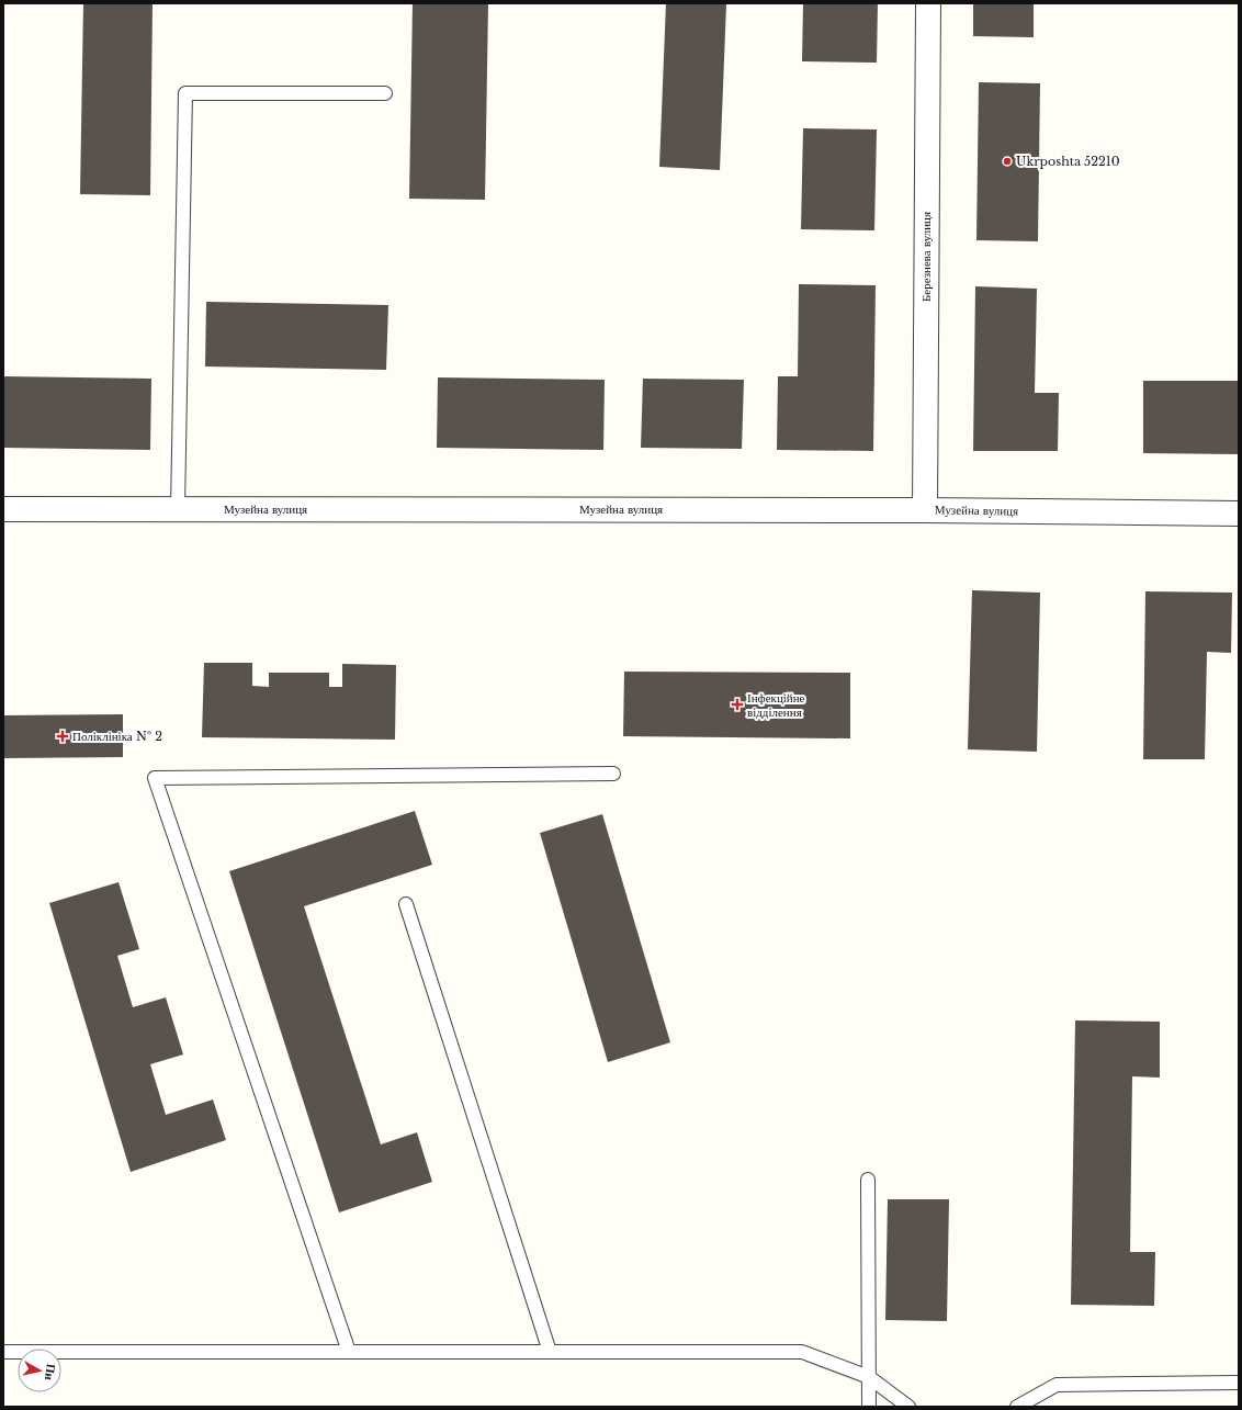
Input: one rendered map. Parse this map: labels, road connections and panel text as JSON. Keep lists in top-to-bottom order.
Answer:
{
  "streets": {
    "street": ["Березнева вулиця", "Музейна вулиця"]
  },
  "crossings": [
    ["Березнева вулиця", "Музейна вулиця"]
  ],
  "places": {
    "other": ["Ukrposhta 52210"],
    "health": ["Інфекційне відділення", "Поліклініка № 2"]
  },
  "north": "right"
}
